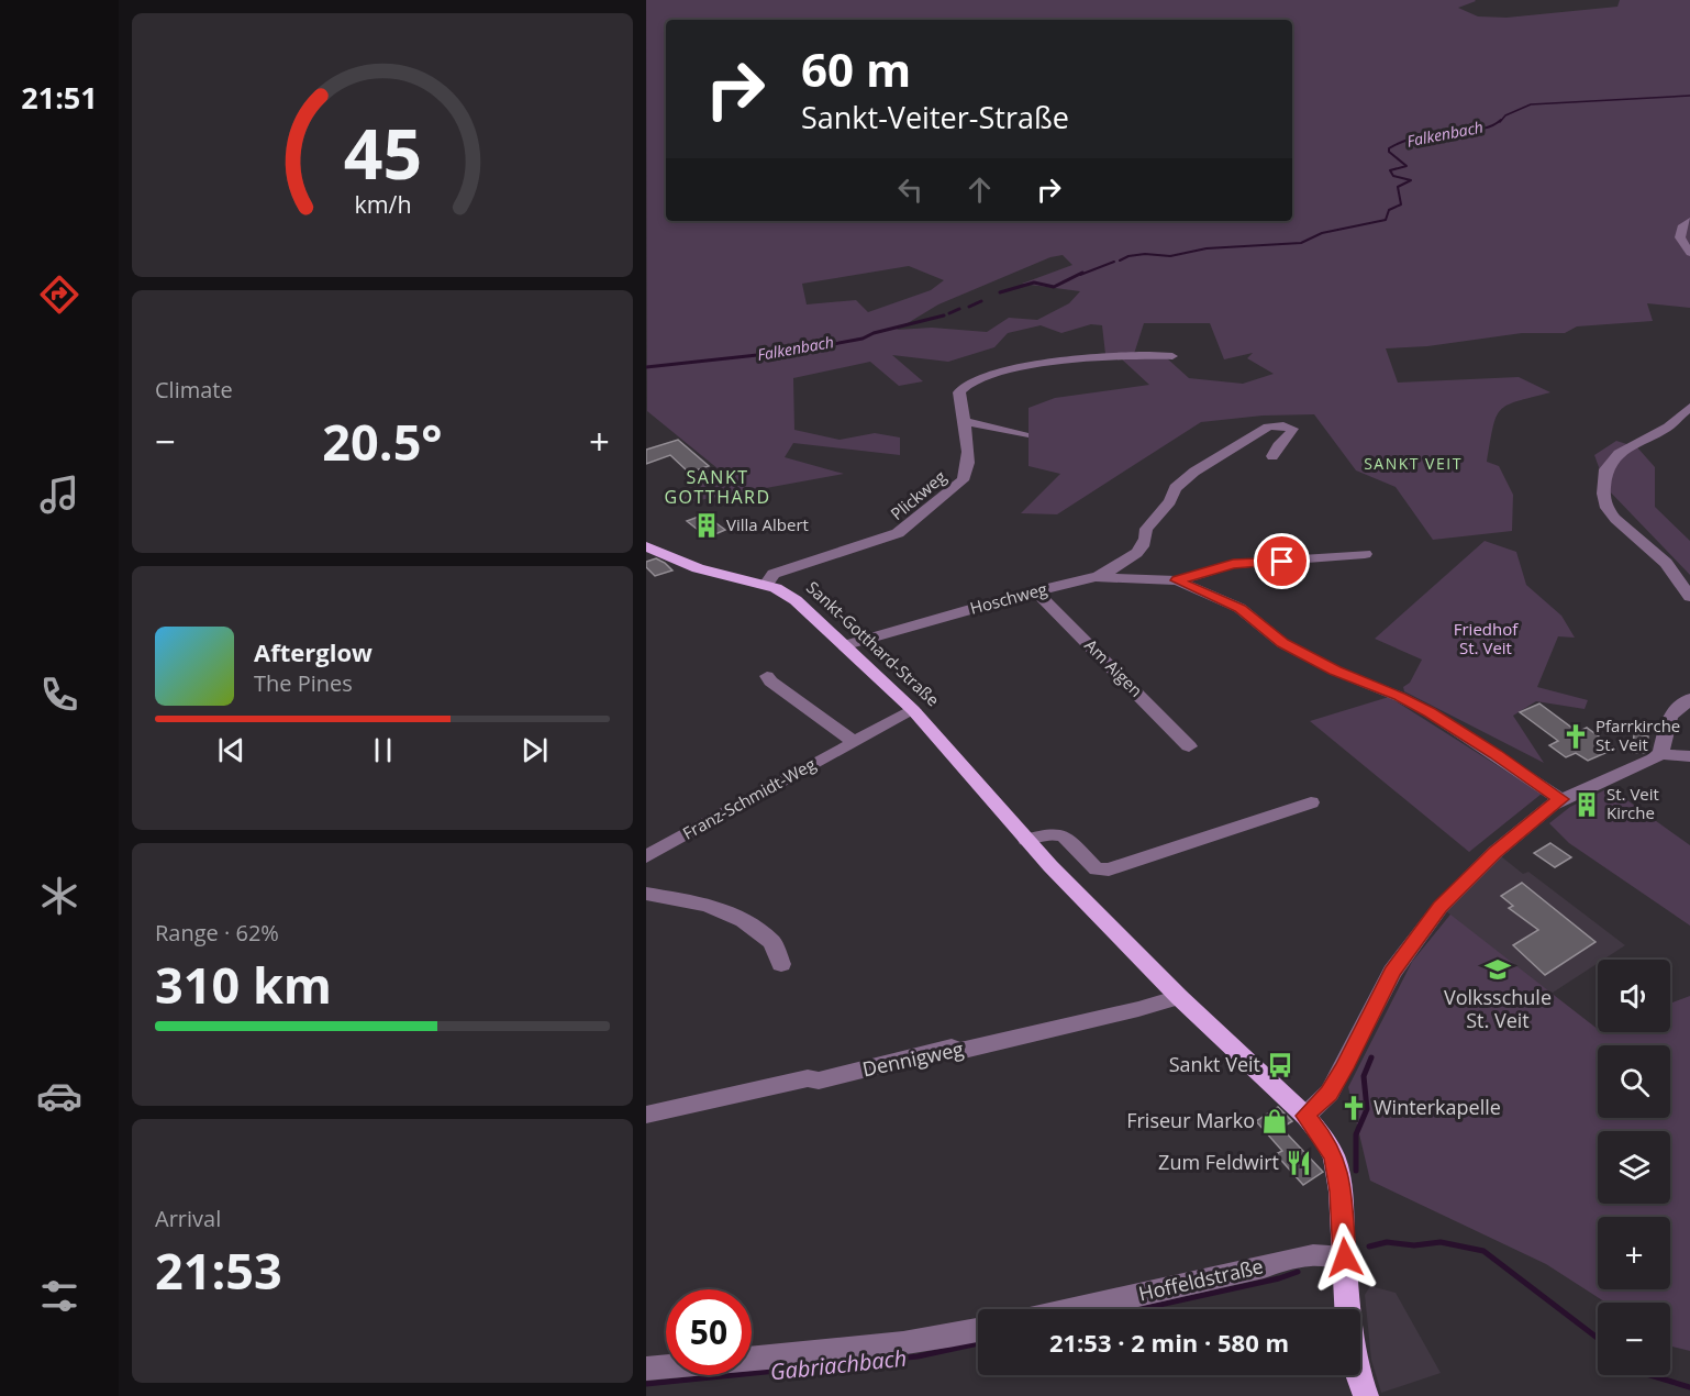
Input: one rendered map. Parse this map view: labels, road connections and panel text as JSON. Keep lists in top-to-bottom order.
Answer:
{
  "streets": {
    "main road": ["Sankt-Gotthard-Straße"],
    "street": [
      "Plickweg",
      "Hoschweg",
      "Am Aigen",
      "Franz-Schmidt-Weg",
      "Dennigweg",
      "Hoffeldstraße"
    ]
  },
  "crossings": [
    ["Plickweg", "Sankt-Gotthard-Straße"],
    ["Hoschweg", "Sankt-Gotthard-Straße"],
    ["Hoschweg", "Am Aigen"],
    ["Sankt-Gotthard-Straße", "Franz-Schmidt-Weg"],
    ["Sankt-Gotthard-Straße", "Dennigweg"],
    ["Sankt-Gotthard-Straße", "Hoffeldstraße"]
  ],
  "districts": ["SANKT VEIT", "SANKT GOTTHARD"],
  "water": ["Falkenbach", "Gabriachbach"],
  "parks": ["Friedhof St. Veit"],
  "places": {
    "building": ["Villa Albert", "St. Veit Kirche"],
    "church": ["Pfarrkirche St. Veit", "Winterkapelle"],
    "school or university": ["Volksschule St. Veit"],
    "bus stop": ["Sankt Veit"],
    "shop": ["Friseur Marko"],
    "restaurant": ["Zum Feldwirt"]
  },
  "page": {
    "tabs": "21:51",
    "turn": ["60 m", "Sankt-Veiter-Straße"],
    "tile": [
      "Climate",
      ["Range · 62%", "310 km"],
      ["Arrival", "21:53"]
    ],
    "heat": ["−", "20.5°", "+"],
    "song": ["Afterglow", "The Pines"],
    "map_buttons": ["+", "−"],
    "limit": "50",
    "trip": "21:53 · 2 min · 580 m",
    "gauge": ["45", "km/h"]
  }
}
